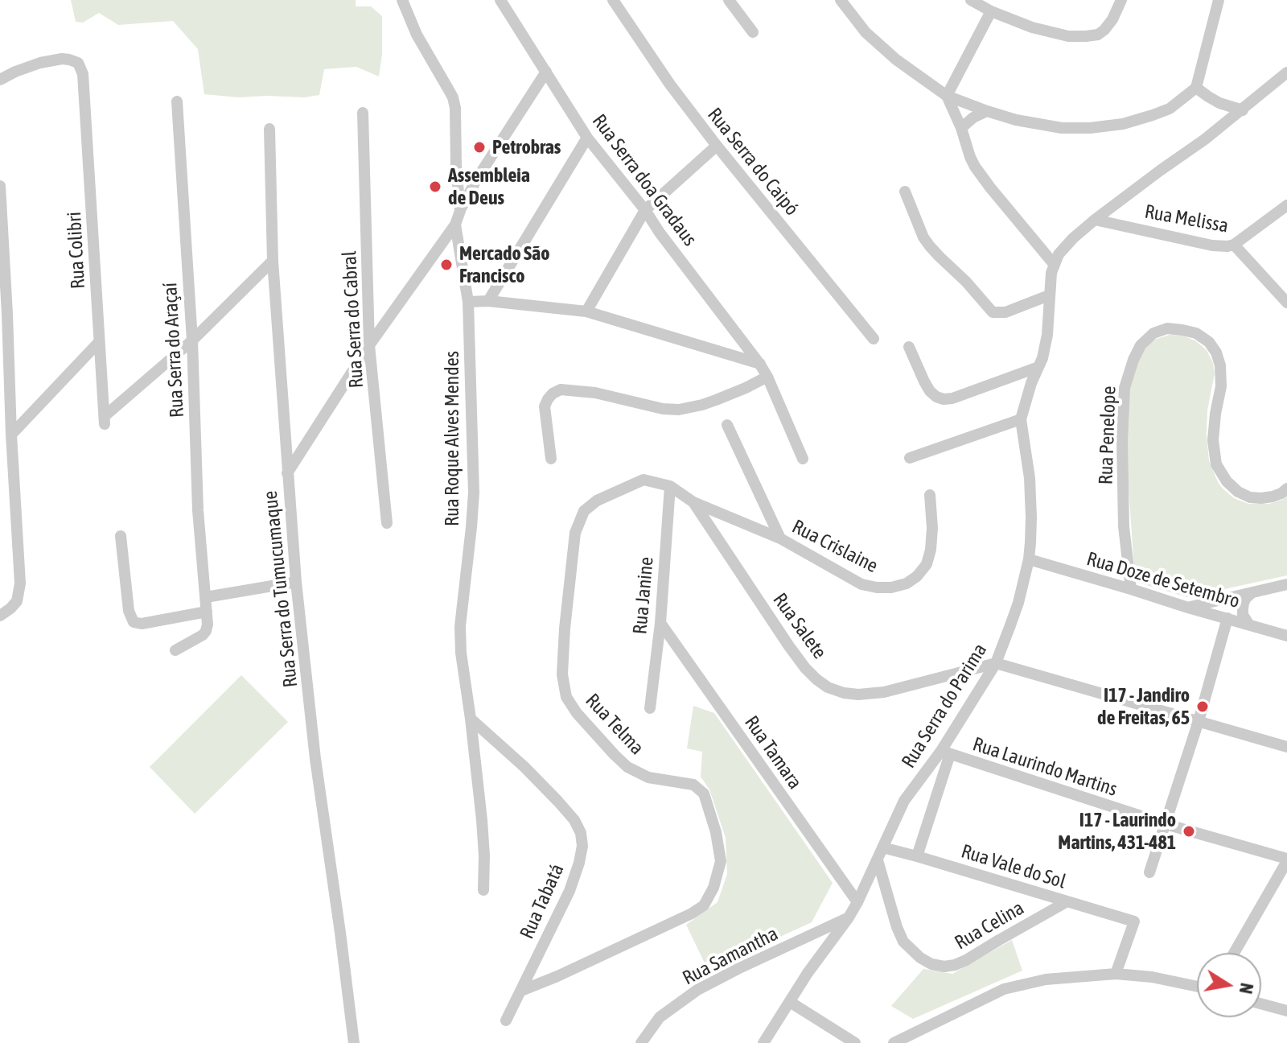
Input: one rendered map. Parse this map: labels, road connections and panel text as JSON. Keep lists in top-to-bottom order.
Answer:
{
  "streets": {
    "street": [
      "Rua Serra do Caipó",
      "Rua Serra doa Gradaus",
      "Rua Melissa",
      "Rua Colibri",
      "Rua Serra do Cabral",
      "Rua Serra do Araçaí",
      "Rua Penelope",
      "Rua Roque Alves Mendes",
      "Rua Crislaine",
      "Rua Doze de Setembro",
      "Rua Serra do Tumucumaque",
      "Rua Janine",
      "Rua Salete",
      "Rua Serra do Parima",
      "Rua Telma",
      "Rua Tamara",
      "Rua Laurindo Martins",
      "Rua Vale do Sol",
      "Rua Tabatá",
      "Rua Celina",
      "Rua Samantha"
    ]
  },
  "crossings": [
    ["Rua Colibri", "Rua Serra do Araçaí"],
    ["Rua Penelope", "Rua Doze de Setembro"],
    ["Rua Roque Alves Mendes", "Rua Tabatá"],
    ["Rua Crislaine", "Rua Salete"],
    ["Rua Crislaine", "Rua Telma"],
    ["Rua Doze de Setembro", "Rua Serra do Parima"],
    ["Rua Janine", "Rua Telma"],
    ["Rua Janine", "Rua Tamara"],
    ["Rua Salete", "Rua Serra do Parima"],
    ["Rua Salete", "Rua Telma"],
    ["Rua Serra do Parima", "Rua Tamara"],
    ["Rua Serra do Parima", "Rua Laurindo Martins"],
    ["Rua Serra do Parima", "Rua Vale do Sol"],
    ["Rua Serra do Parima", "Rua Celina"],
    ["Rua Serra do Parima", "Rua Samantha"],
    ["Rua Telma", "Rua Tabatá"],
    ["Rua Vale do Sol", "Rua Celina"]
  ],
  "places": [
    "Petrobras",
    "Assembleia de Deus",
    "Mercado São Francisco",
    "I17 - Jandiro de Freitas, 65",
    "I17 - Laurindo Martins, 431-481"
  ],
  "north": "right"
}
